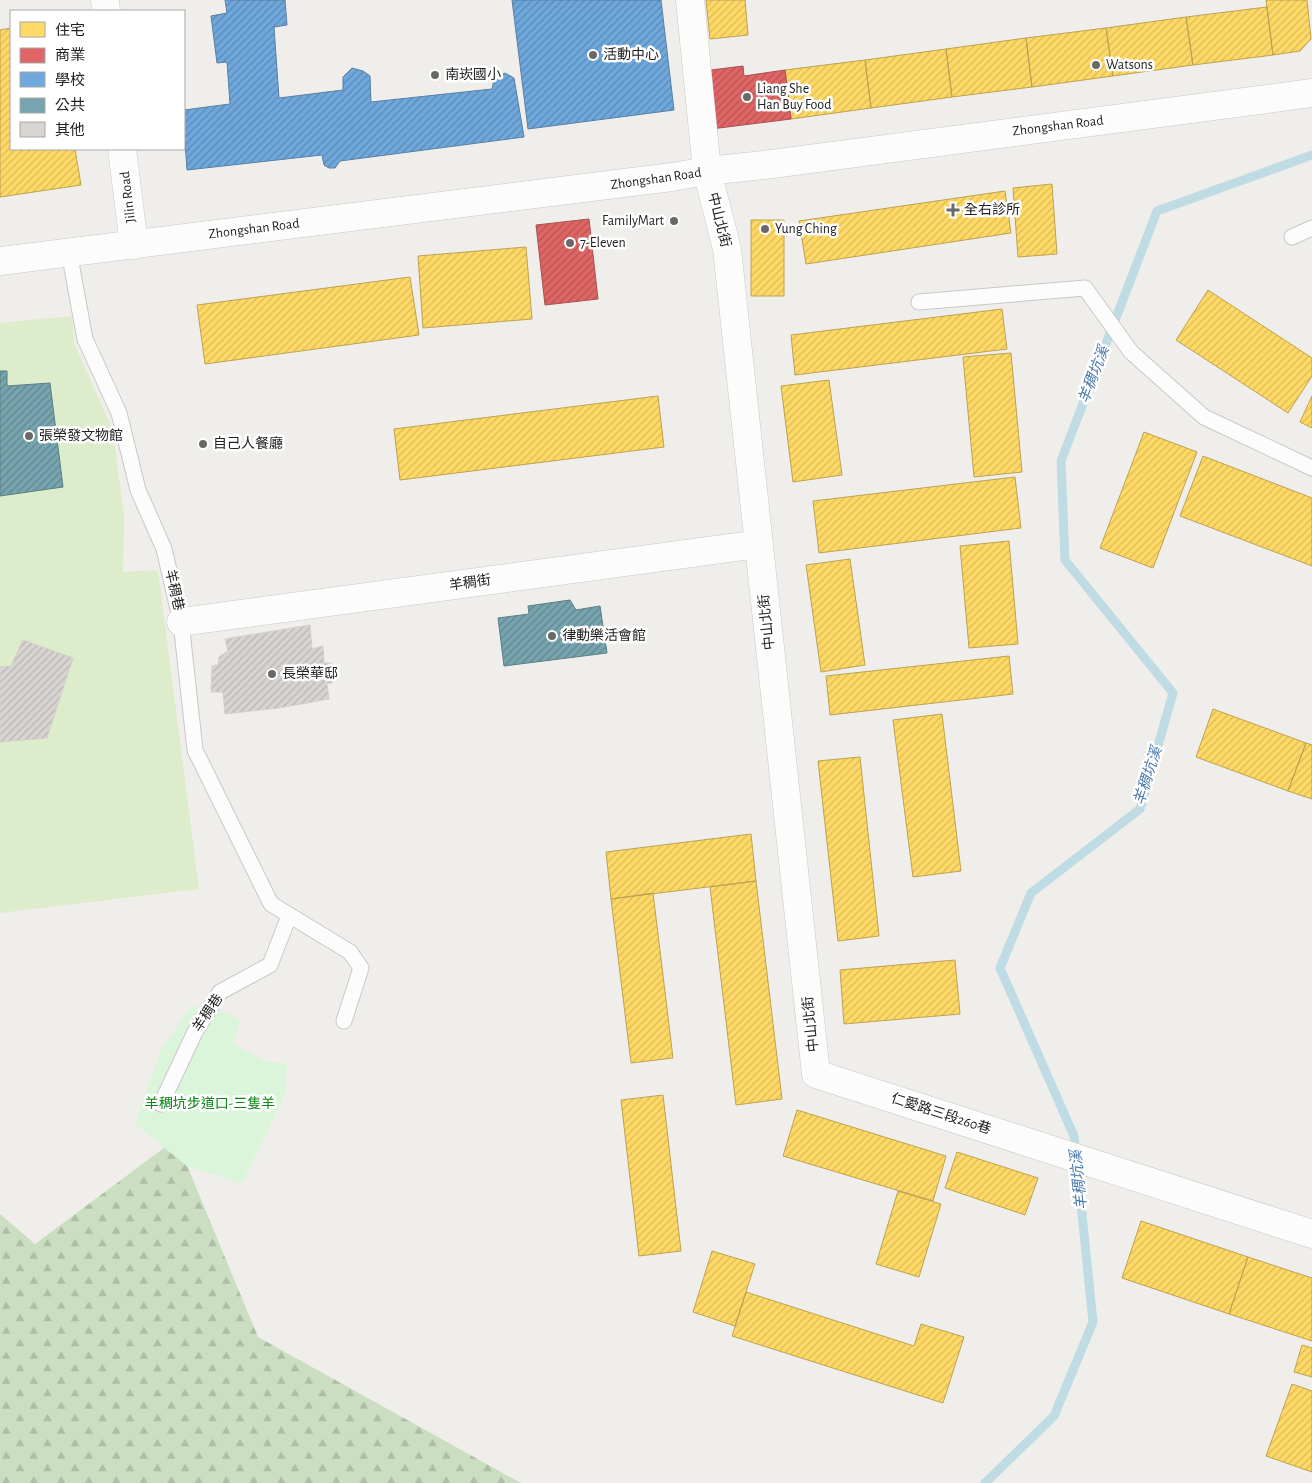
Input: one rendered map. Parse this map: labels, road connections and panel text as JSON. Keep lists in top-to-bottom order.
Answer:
{
  "streets": {
    "street": [
      "Zhongshan Road",
      "Jilin Road",
      "中山北街",
      "羊稠街",
      "仁愛路三段260巷"
    ],
    "lane": ["羊稠巷"]
  },
  "crossings": [
    ["Zhongshan Road", "Jilin Road"],
    ["Zhongshan Road", "中山北街"],
    ["Zhongshan Road", "羊稠巷"],
    ["中山北街", "羊稠街"],
    ["中山北街", "仁愛路三段260巷"],
    ["羊稠街", "羊稠巷"]
  ],
  "water": ["羊稠坑溪"],
  "parks": ["羊稠坑步道口-三隻羊"],
  "places": {
    "other": [
      "活動中心",
      "Watsons",
      "南崁國小",
      "Liang She Han Buy Food",
      "FamilyMart",
      "Yung Ching",
      "7-Eleven",
      "張榮發文物館",
      "自己人餐廳",
      "律動樂活會館",
      "長榮華邸"
    ],
    "health": ["全右診所"]
  },
  "legend": [
    "住宅",
    "商業",
    "學校",
    "公共",
    "其他"
  ]
}
